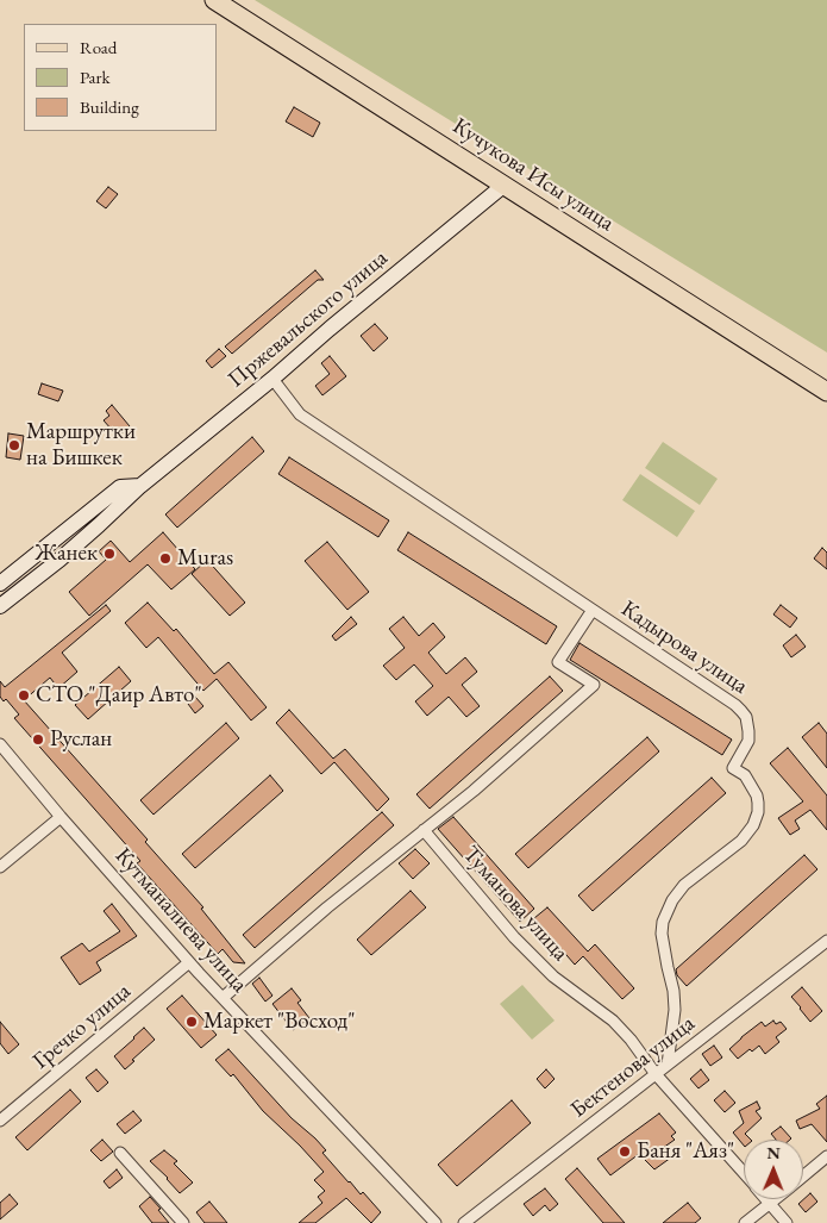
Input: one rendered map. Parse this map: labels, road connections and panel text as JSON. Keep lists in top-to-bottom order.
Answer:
{
  "streets": {
    "main road": ["Кучукова Исы улица", "Пржевальского улица"],
    "street": [
      "Кадырова улица",
      "Туманова улица",
      "Кутманалиева улица",
      "Гречко улица",
      "Бектенова улица"
    ]
  },
  "crossings": [
    ["Кучукова Исы улица", "Пржевальского улица"],
    ["Пржевальского улица", "Кадырова улица"],
    ["Кадырова улица", "Бектенова улица"],
    ["Туманова улица", "Бектенова улица"],
    ["Кутманалиева улица", "Гречко улица"]
  ],
  "places": [
    "Маршрутки на Бишкек",
    "Жанек",
    "Muras",
    "СТО \"Даир Авто\"",
    "Руслан",
    "Маркет \"Восход\"",
    "Баня \"Аяз\""
  ],
  "legend": ["Road", "Park", "Building"],
  "north": "top"
}
